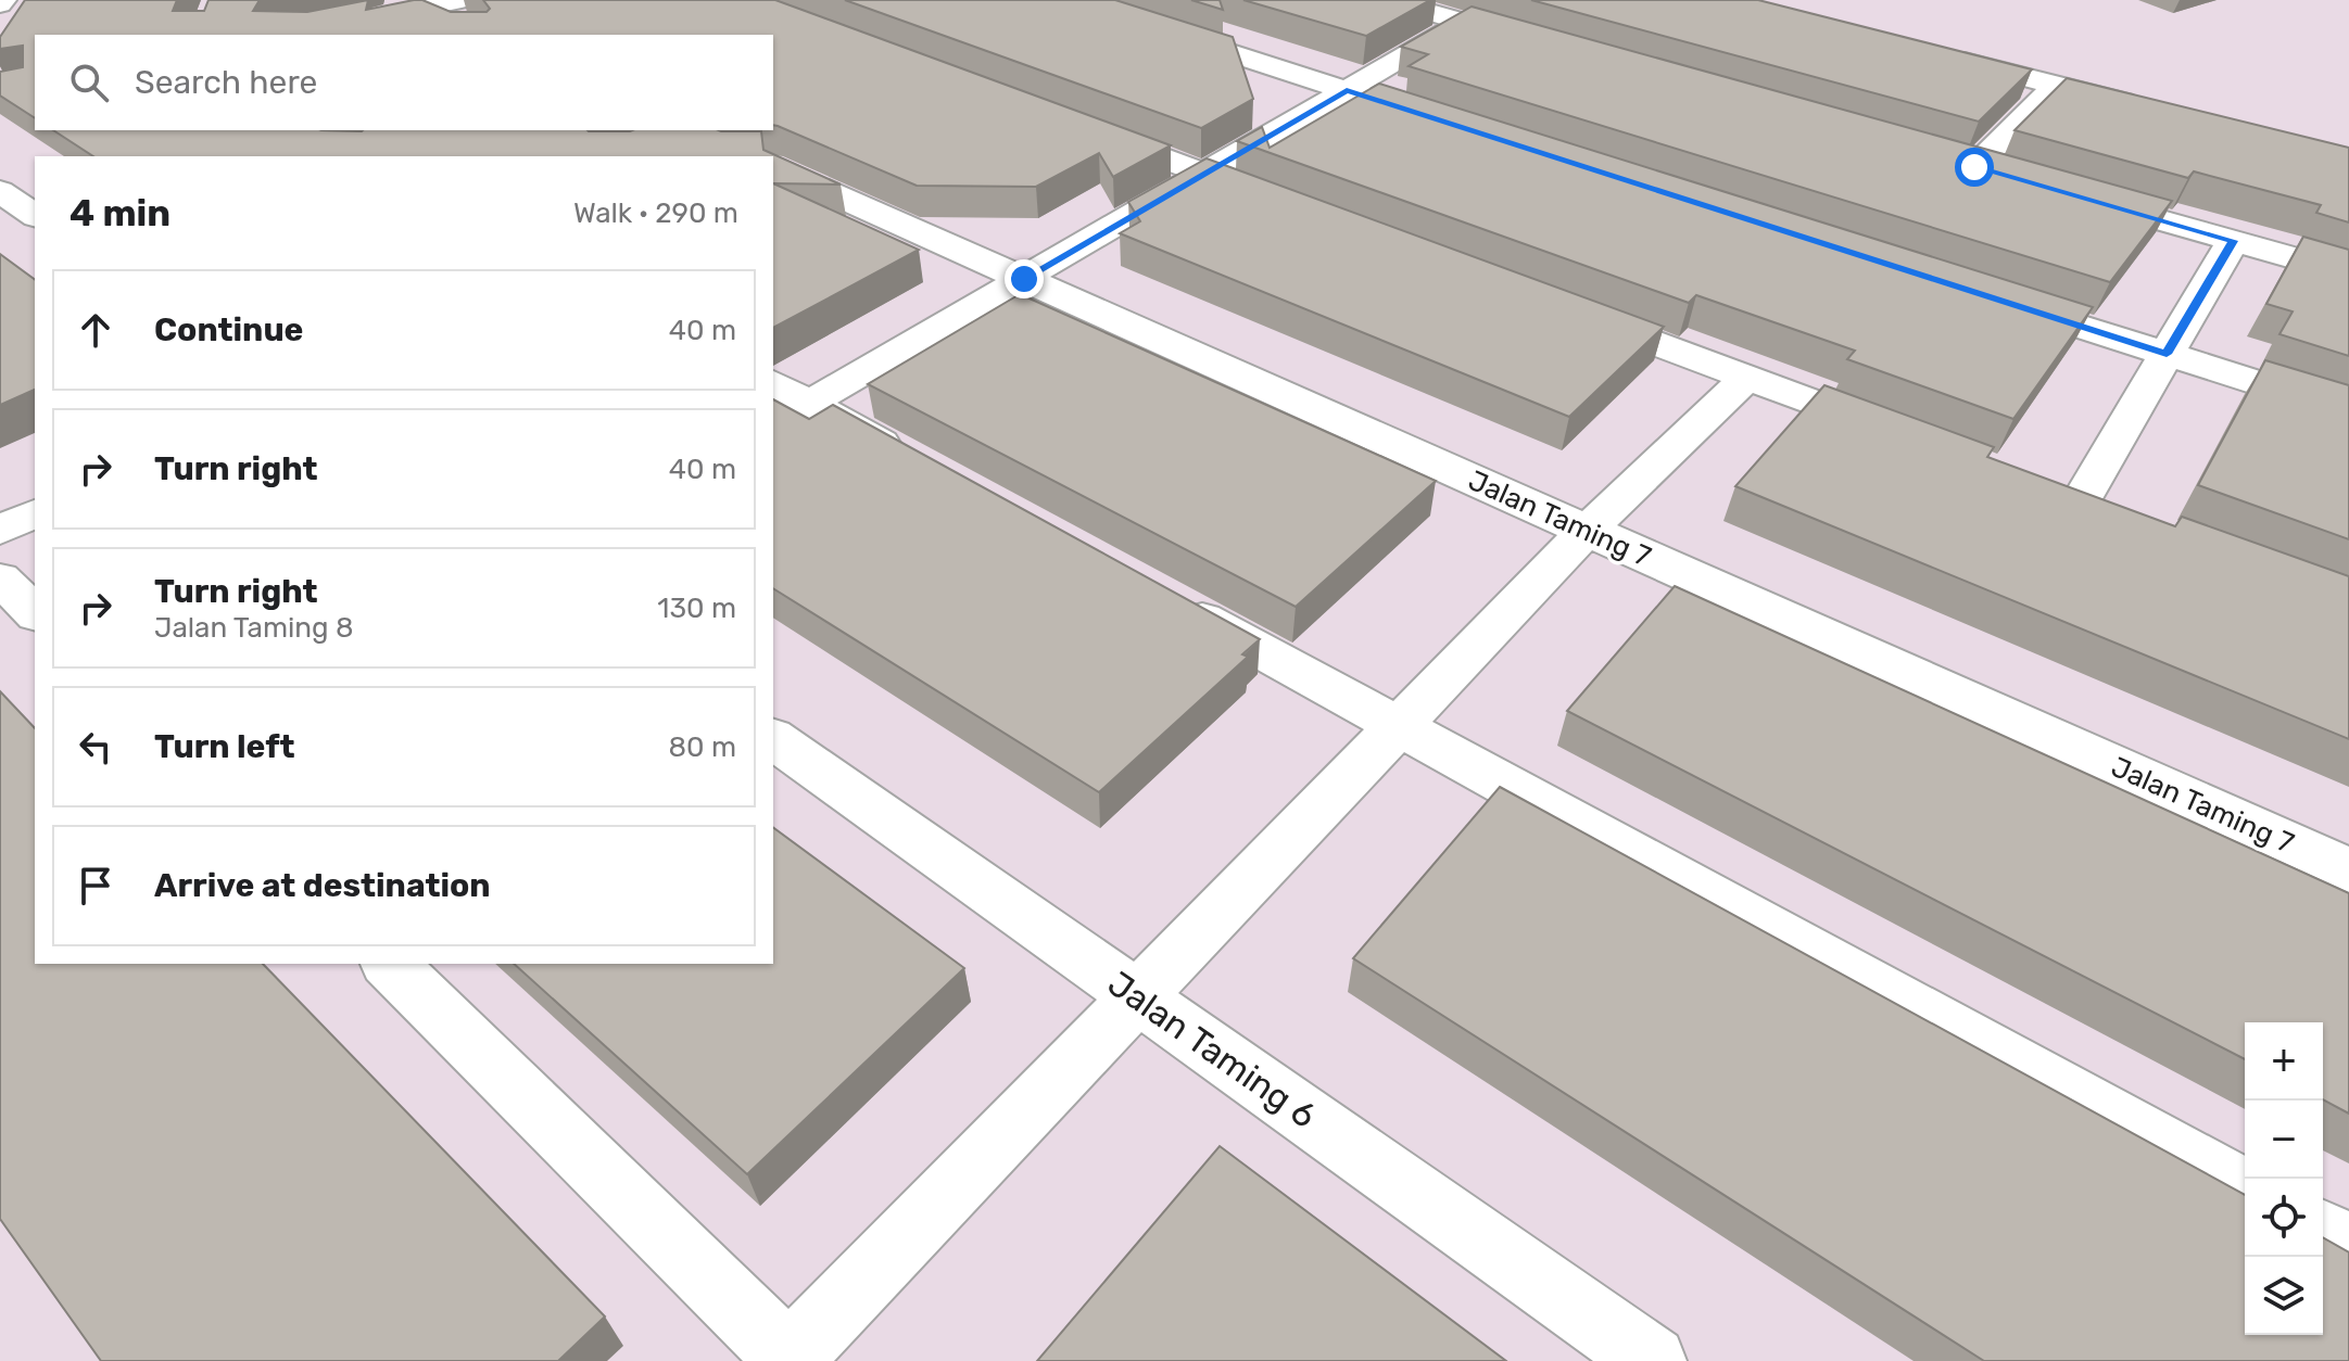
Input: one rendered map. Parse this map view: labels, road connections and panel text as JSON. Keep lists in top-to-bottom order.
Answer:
{
  "streets": {
    "street": ["Jalan Taming 7", "Jalan Taming 6"]
  },
  "page": {
    "search": "Search here",
    "heading": ["4 min", "Walk · 290 m"],
    "list": [
      ["Continue", "40 m"],
      ["Turn right", "40 m"],
      ["Turn right", "Jalan Taming 8", "130 m"],
      ["Turn left", "80 m"],
      "Arrive at destination"
    ],
    "map_buttons": ["+", "−"]
  }
}
